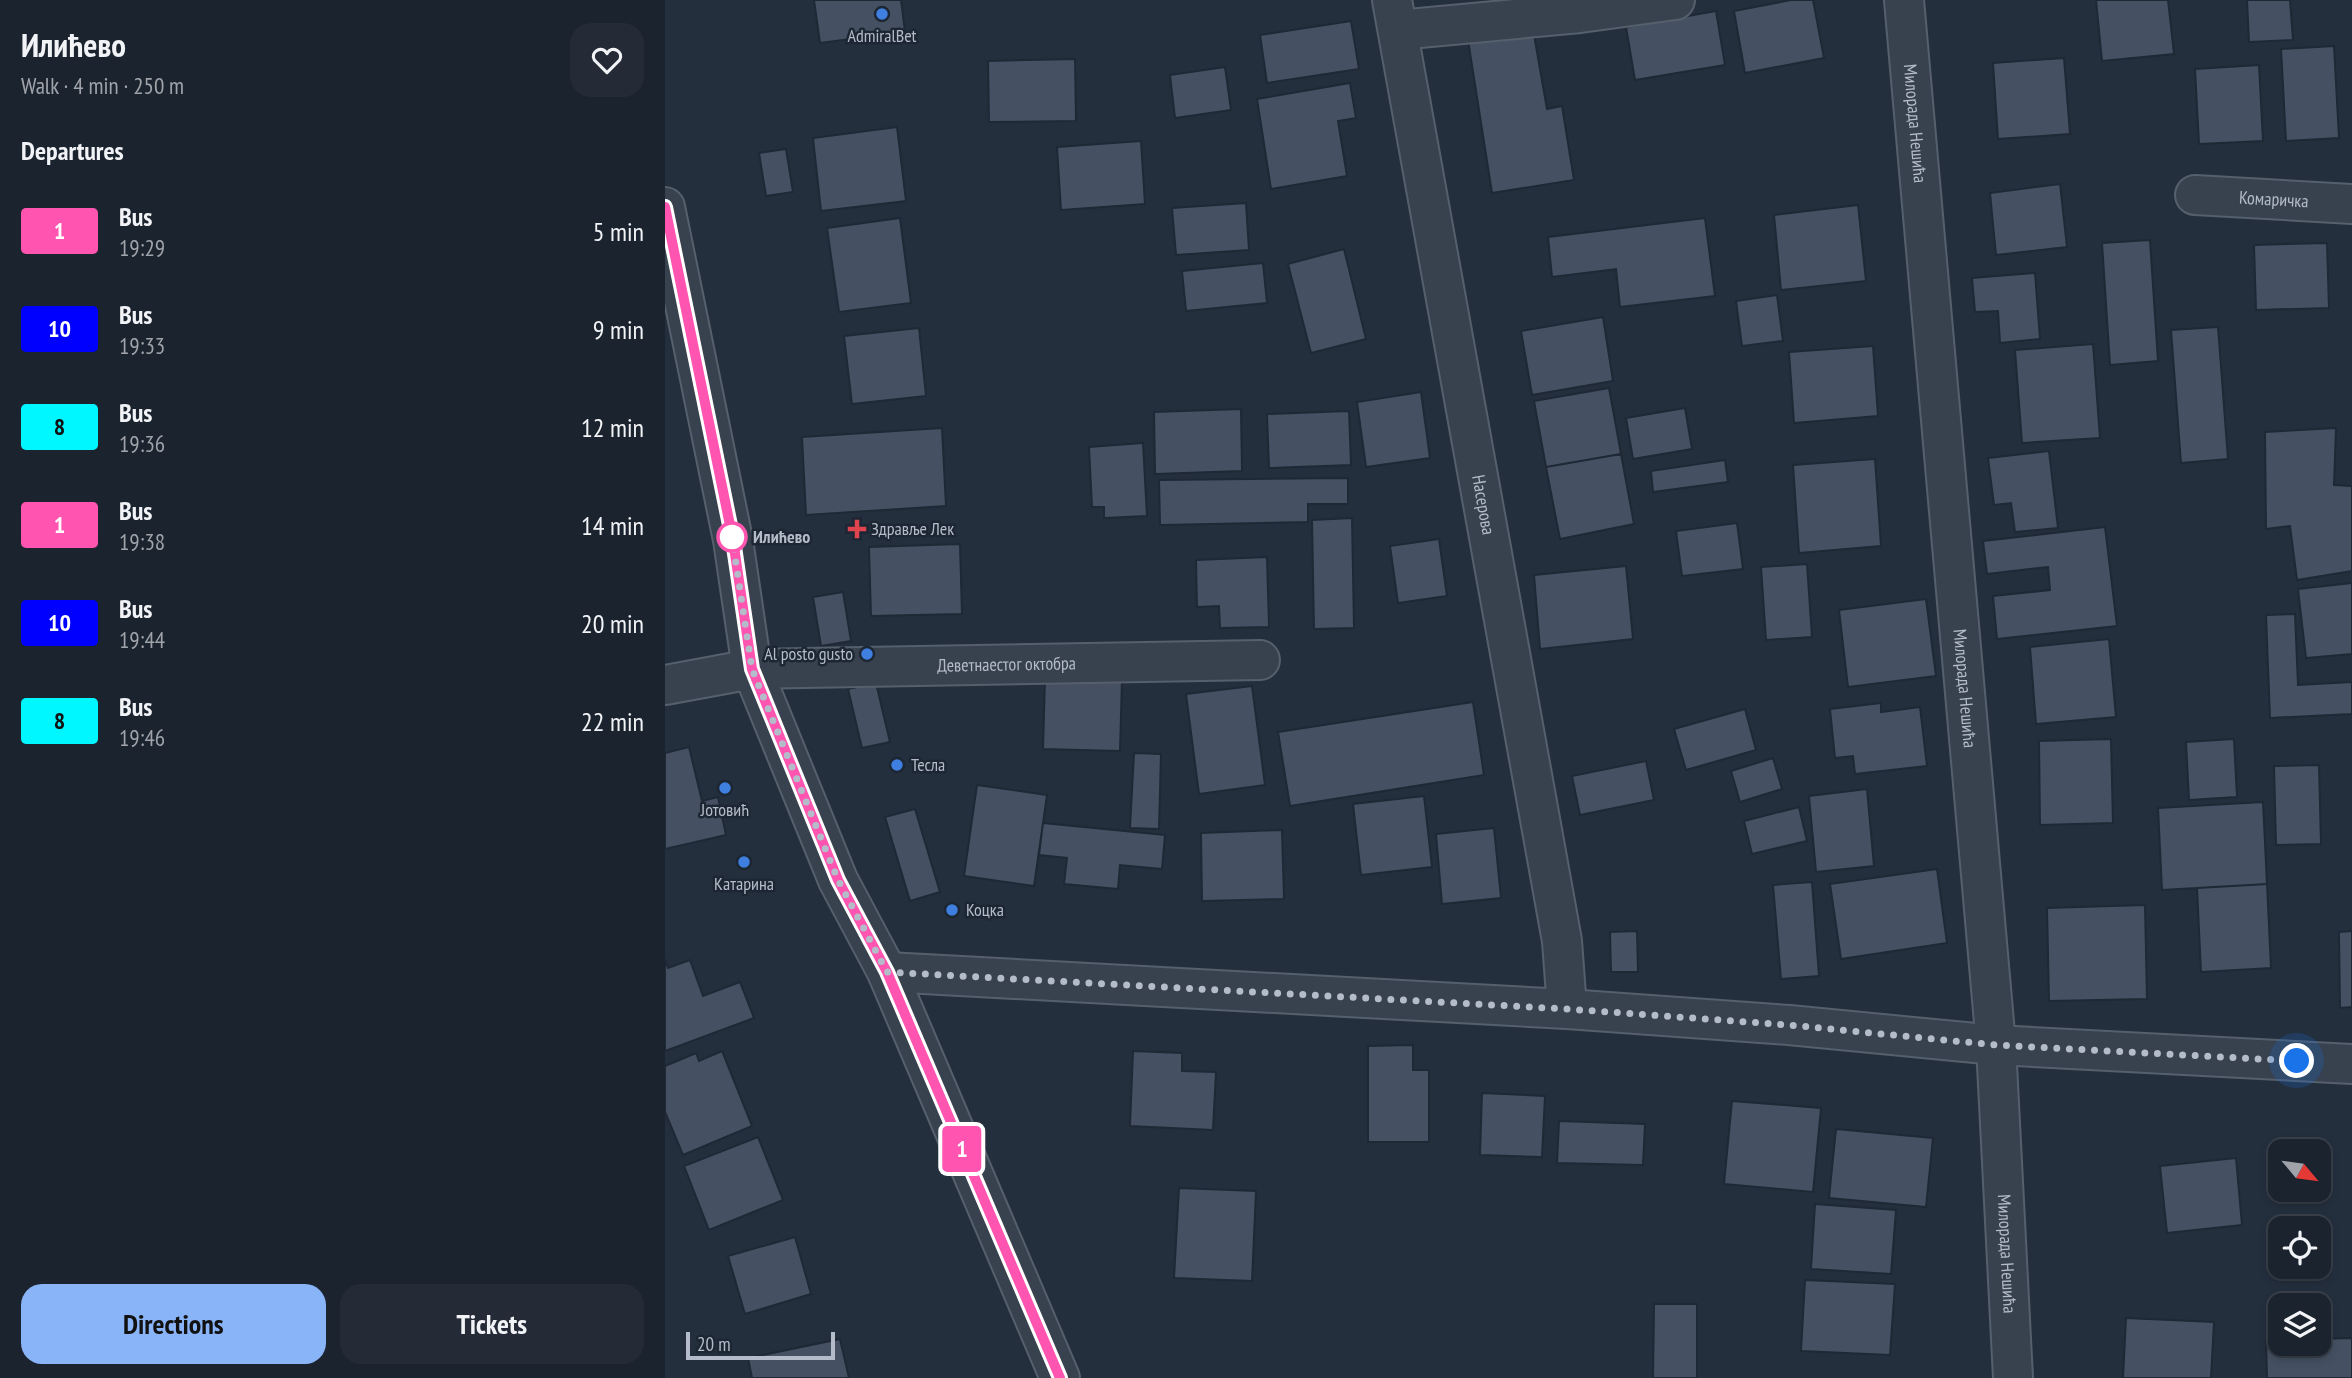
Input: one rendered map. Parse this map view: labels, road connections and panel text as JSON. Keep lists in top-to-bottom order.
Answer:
{
  "streets": {
    "street": [
      "Милорада Нешића",
      "Комаричка",
      "Насерова",
      "Деветнаестог октобра"
    ]
  },
  "places": {
    "other": [
      "AdmiralBet",
      "Илићево",
      "Al posto gusto",
      "Тесла",
      "Јотовић",
      "Катарина",
      "Коцка"
    ],
    "health": ["Здравље Лек"]
  },
  "lines": ["bus line 1"],
  "scale_bar": "20 m",
  "north": "bottom right",
  "page": {
    "heading": [
      ["Илићево", "Walk · 4 min · 250 m"],
      "Departures"
    ],
    "on_map": "1",
    "list": [
      {
        "mark": "1",
        "name": "Bus",
        "note": "19:29",
        "value": "5 min"
      },
      {
        "mark": "10",
        "name": "Bus",
        "note": "19:33",
        "value": "9 min"
      },
      {
        "mark": "8",
        "name": "Bus",
        "note": "19:36",
        "value": "12 min"
      },
      {
        "mark": "1",
        "name": "Bus",
        "note": "19:38",
        "value": "14 min"
      },
      {
        "mark": "10",
        "name": "Bus",
        "note": "19:44",
        "value": "20 min"
      },
      {
        "mark": "8",
        "name": "Bus",
        "note": "19:46",
        "value": "22 min"
      }
    ],
    "buttons": ["Directions", "Tickets"],
    "scale": "20 m"
  }
}
